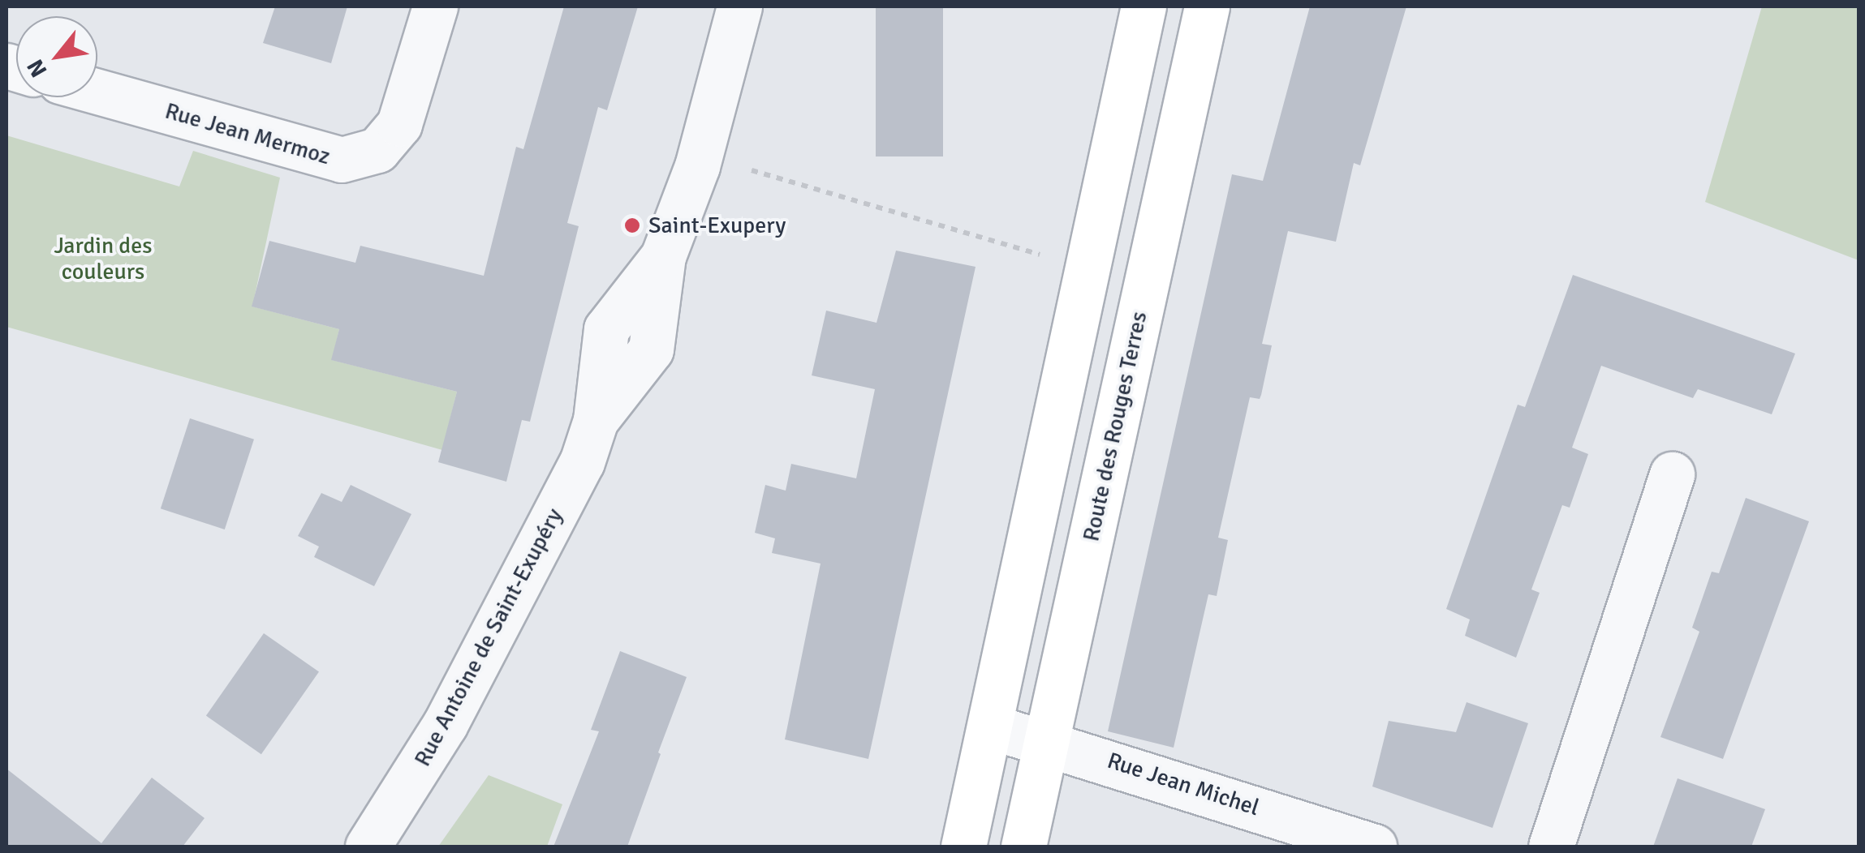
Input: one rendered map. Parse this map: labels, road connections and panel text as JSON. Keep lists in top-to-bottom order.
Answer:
{
  "streets": {
    "main road": ["Route des Rouges Terres"],
    "street": ["Rue Jean Mermoz", "Rue Antoine de Saint-Exupéry", "Rue Jean Michel"]
  },
  "crossings": [
    ["Route des Rouges Terres", "Rue Jean Michel"]
  ],
  "parks": ["Jardin des couleurs"],
  "places": ["Saint-Exupery"],
  "north": "bottom left"
}
